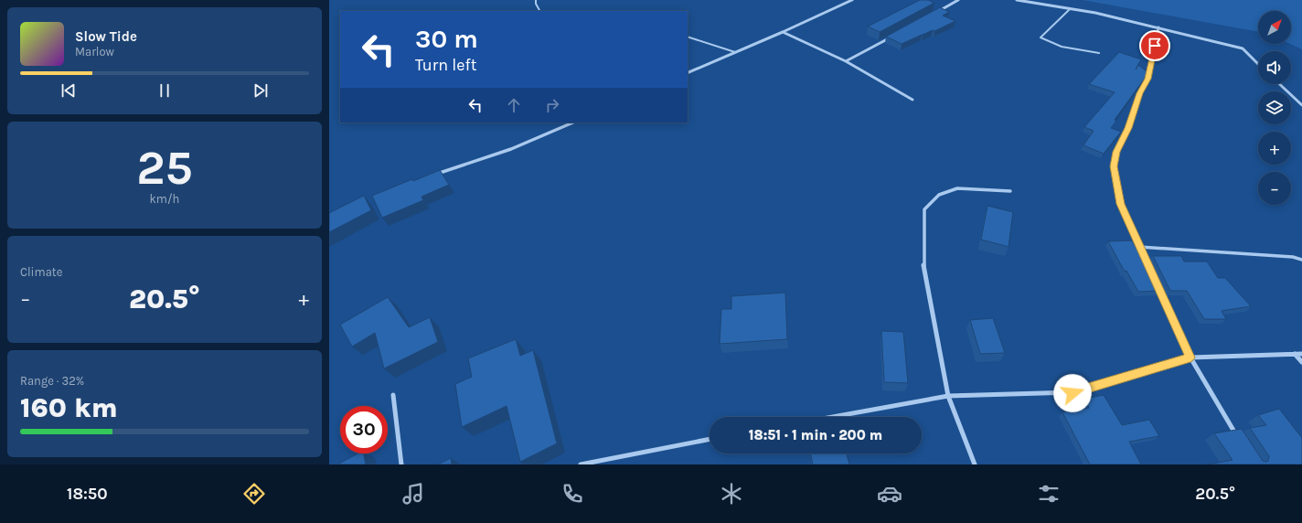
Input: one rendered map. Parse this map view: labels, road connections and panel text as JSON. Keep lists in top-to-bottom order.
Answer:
{
  "north": "top right",
  "page": {
    "map_buttons": ["+", "−"],
    "turn": ["30 m", "Turn left"],
    "song": ["Slow Tide", "Marlow"],
    "tile": [
      ["25", "km/h"],
      "Climate",
      ["Range · 32%", "160 km"]
    ],
    "heat": ["−", "20.5°", "+"],
    "limit": "30",
    "trip": "18:51 · 1 min · 200 m",
    "tabs": ["18:50", "20.5°"]
  }
}
